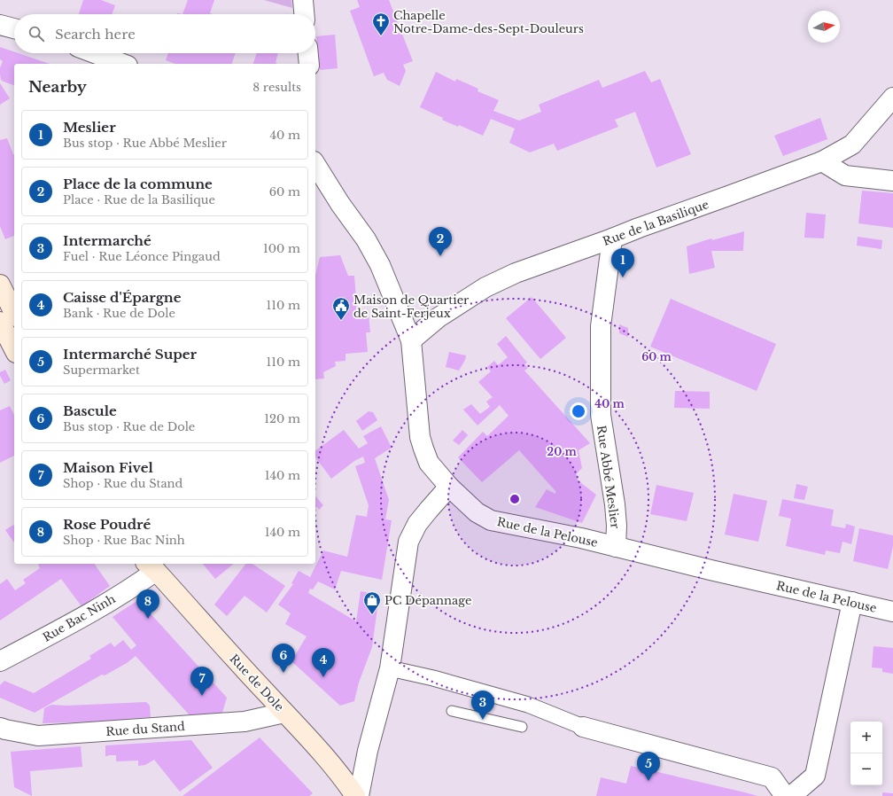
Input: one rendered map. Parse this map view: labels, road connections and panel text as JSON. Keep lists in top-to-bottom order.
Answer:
{
  "streets": {
    "main road": ["Rue de Dole"],
    "street": [
      "Rue de la Basilique",
      "Rue Abbé Meslier",
      "Rue de la Pelouse",
      "Rue Bac Ninh",
      "Rue du Stand"
    ]
  },
  "crossings": [
    ["Rue de la Basilique", "Rue Abbé Meslier"],
    ["Rue de la Basilique", "Rue de la Pelouse"],
    ["Rue Abbé Meslier", "Rue de la Pelouse"],
    ["Rue Bac Ninh", "Rue de Dole"],
    ["Rue de Dole", "Rue du Stand"]
  ],
  "places": {
    "church": ["Chapelle Notre-Dame-des-Sept-Douleurs"],
    "public building": ["Maison de Quartier de Saint-Ferjeux"],
    "shop": ["PC Dépannage"]
  },
  "north": "right",
  "page": {
    "search": "Search here",
    "heading": ["Nearby", "8 results"],
    "list": [
      {
        "mark": "1",
        "name": "Meslier",
        "note": "Bus stop · Rue Abbé Meslier",
        "value": "40 m"
      },
      {
        "mark": "2",
        "name": "Place de la commune",
        "note": "Place · Rue de la Basilique",
        "value": "60 m"
      },
      {
        "mark": "3",
        "name": "Intermarché",
        "note": "Fuel · Rue Léonce Pingaud",
        "value": "100 m"
      },
      {
        "mark": "4",
        "name": "Caisse d'Épargne",
        "note": "Bank · Rue de Dole",
        "value": "110 m"
      },
      {
        "mark": "5",
        "name": "Intermarché Super",
        "note": "Supermarket",
        "value": "110 m"
      },
      {
        "mark": "6",
        "name": "Bascule",
        "note": "Bus stop · Rue de Dole",
        "value": "120 m"
      },
      {
        "mark": "7",
        "name": "Maison Fivel",
        "note": "Shop · Rue du Stand",
        "value": "140 m"
      },
      {
        "mark": "8",
        "name": "Rose Poudré",
        "note": "Shop · Rue Bac Ninh",
        "value": "140 m"
      }
    ],
    "pins": [
      "2",
      "1",
      "8",
      "6",
      "4",
      "7",
      "3",
      "5"
    ],
    "map_buttons": ["+", "−"]
  },
  "rings": ["60 m", "40 m", "20 m"]
}
